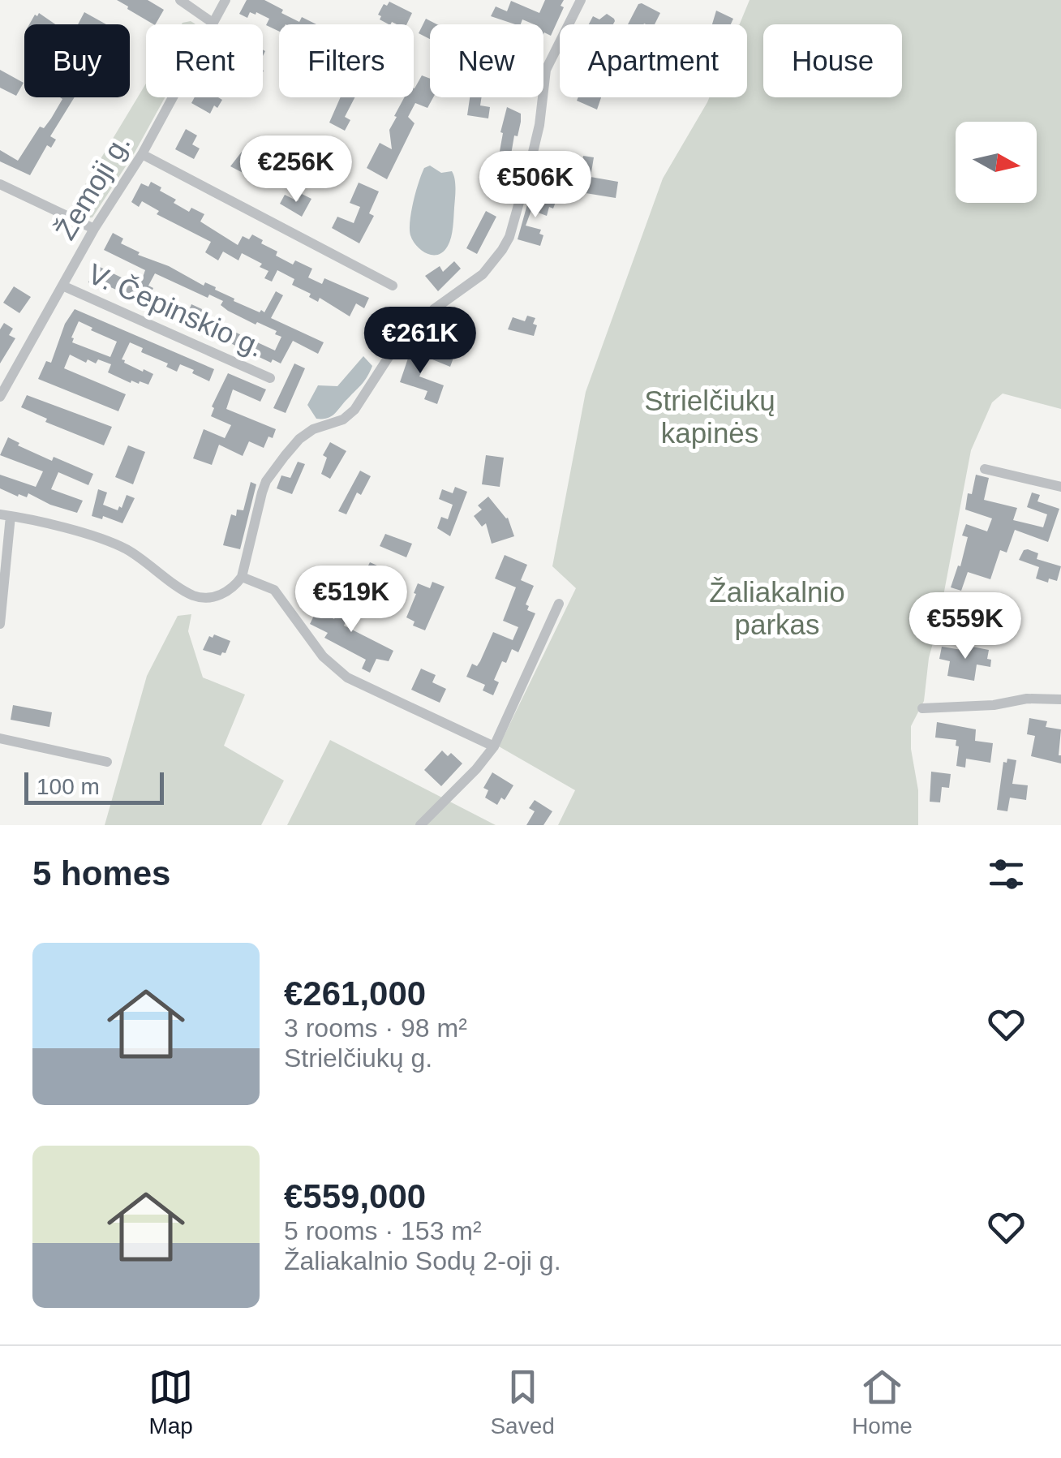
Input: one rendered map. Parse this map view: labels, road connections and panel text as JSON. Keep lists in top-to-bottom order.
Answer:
{
  "streets": {
    "street": ["Žemoji g.", "V. Čepinskio g."]
  },
  "crossings": [
    ["Žemoji g.", "V. Čepinskio g."]
  ],
  "parks": ["Strielčiukų kapinės", "Žaliakalnio parkas"],
  "scale_bar": "100 m",
  "north": "right",
  "page": {
    "chip": [
      "Buy",
      "Rent",
      "Filters",
      "New",
      "Apartment",
      "House"
    ],
    "price": [
      "€256K",
      "€506K",
      "€261K",
      "€519K",
      "€559K"
    ],
    "scale": "100 m",
    "heading": "5 homes",
    "list": [
      {
        "name": "€261,000",
        "note": "3 rooms · 98 m² · Strielčiukų g."
      },
      {
        "name": "€559,000",
        "note": "5 rooms · 153 m² · Žaliakalnio Sodų 2-oji g."
      }
    ],
    "tabs": ["Map", "Saved", "Home"]
  }
}
